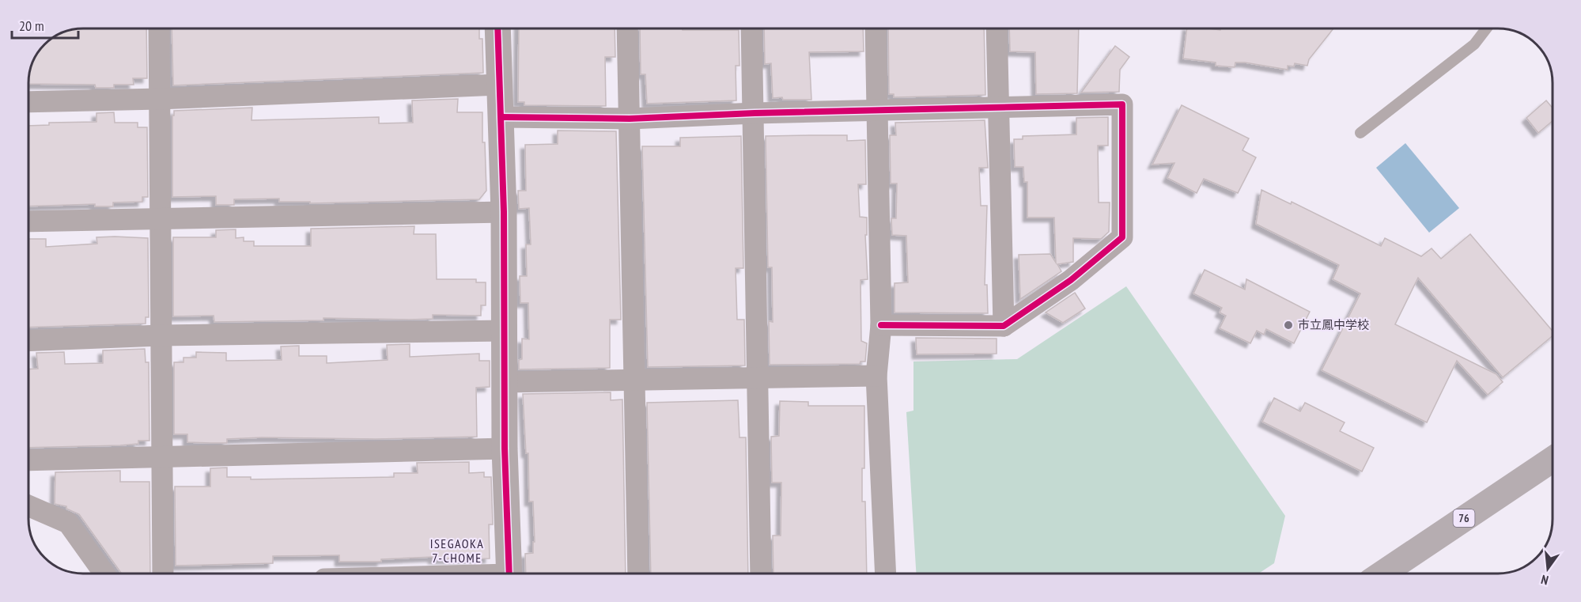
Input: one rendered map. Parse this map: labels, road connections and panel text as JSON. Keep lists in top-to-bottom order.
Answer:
{
  "streets": {
    "main road": ["76"]
  },
  "districts": ["ISEGAOKA 7-CHOME"],
  "places": ["市立鳳中学校"],
  "scale_bar": "20 m",
  "north": "bottom"
}
